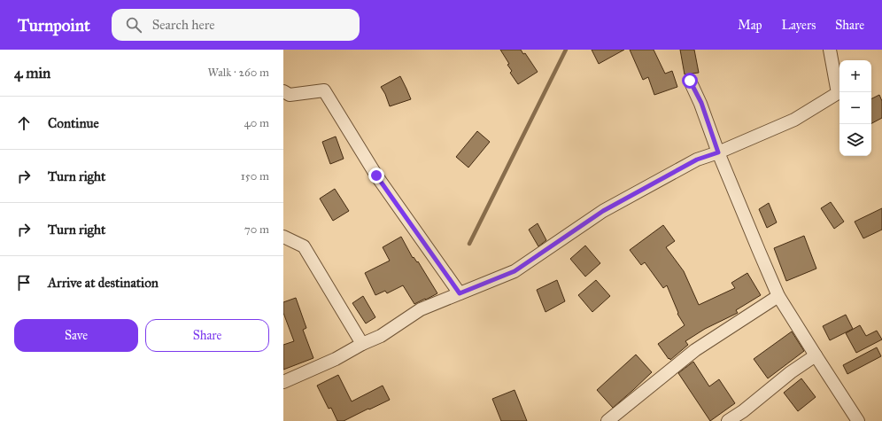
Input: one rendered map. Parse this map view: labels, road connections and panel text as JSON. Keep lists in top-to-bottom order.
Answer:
{
  "page": {
    "header": "Turnpoint",
    "search": "Search here",
    "nav": ["Map", "Layers", "Share"],
    "heading": ["4 min", "Walk · 260 m"],
    "map_buttons": ["+", "−"],
    "list": [
      ["Continue", "40 m"],
      ["Turn right", "150 m"],
      ["Turn right", "70 m"],
      "Arrive at destination"
    ],
    "buttons": ["Save", "Share"]
  }
}
